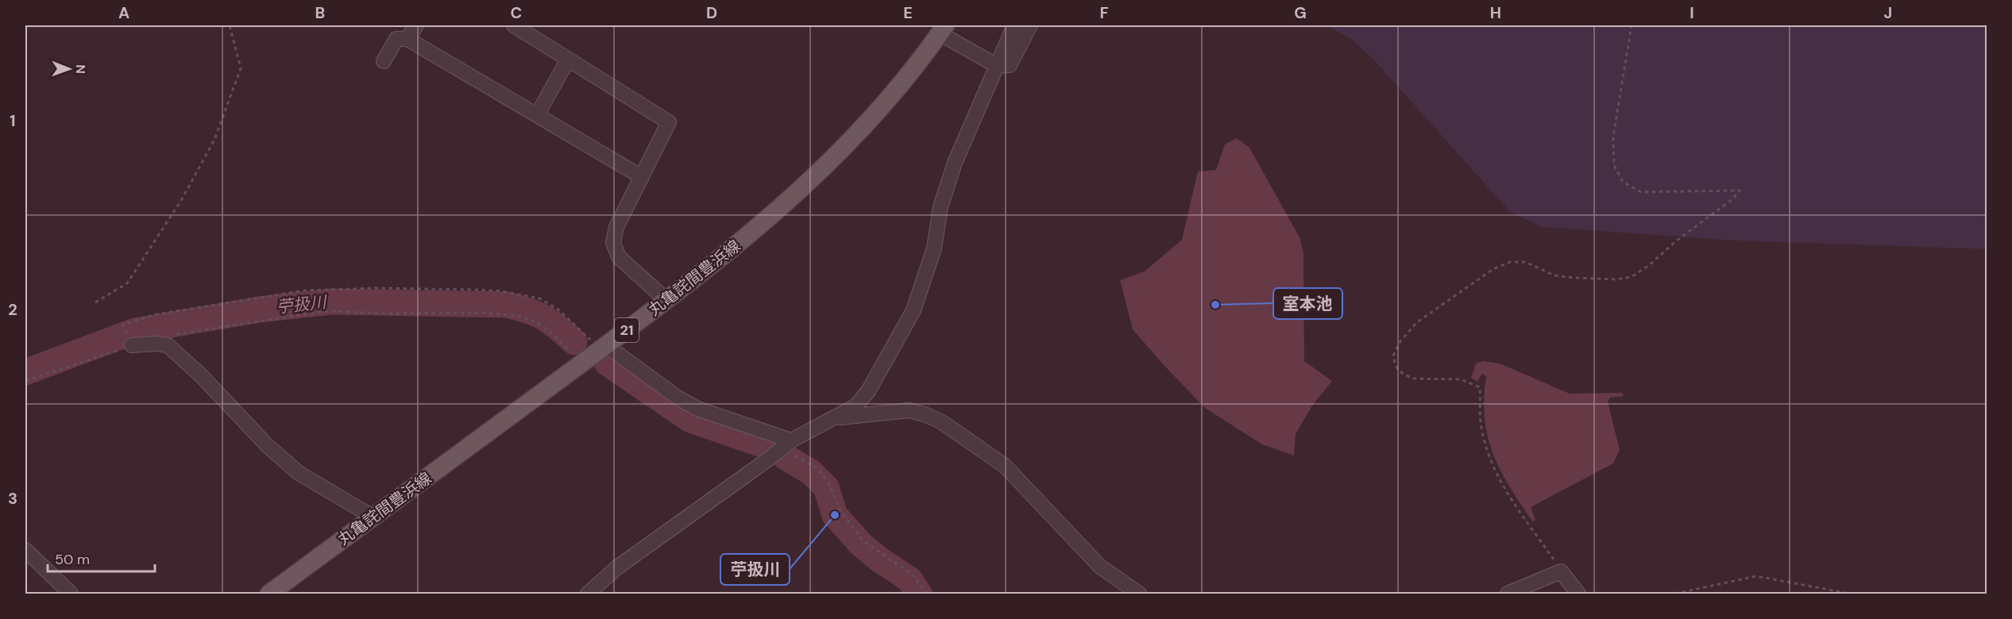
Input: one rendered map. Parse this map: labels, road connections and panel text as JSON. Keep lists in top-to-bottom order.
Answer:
{
  "streets": {
    "main road": ["丸亀詫間豊浜線", "21"]
  },
  "water": ["苧扱川"],
  "places": ["室本池", "苧扱川"],
  "scale_bar": "50 m",
  "north": "right",
  "grid": {
    "columns": [
      "A",
      "B",
      "C",
      "D",
      "E",
      "F",
      "G",
      "H",
      "I",
      "J"
    ],
    "rows": ["1", "2", "3"]
  }
}
